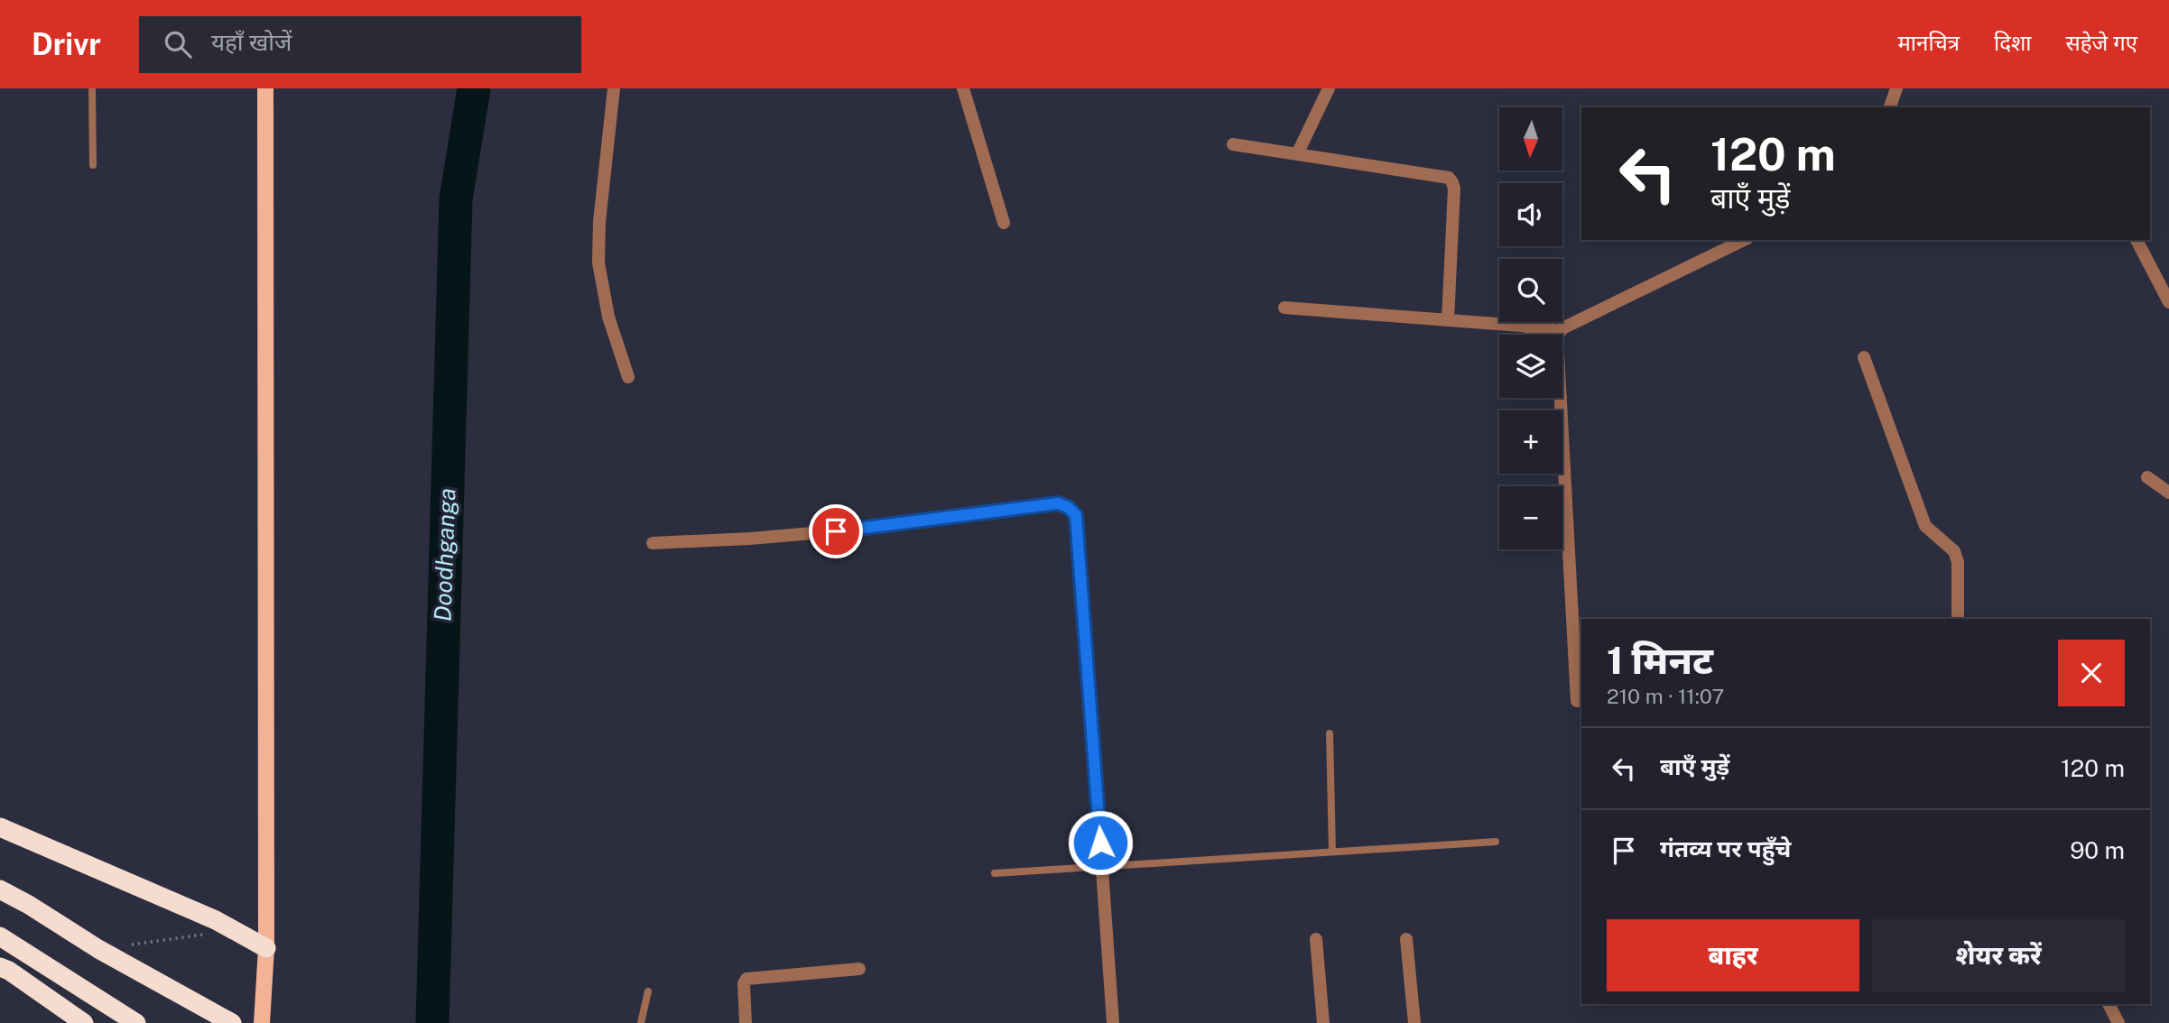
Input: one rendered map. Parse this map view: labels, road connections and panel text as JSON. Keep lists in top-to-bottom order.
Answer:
{
  "water": ["Doodhganga"],
  "north": "bottom",
  "page": {
    "header": "Drivr",
    "search": "यहाँ खोजें",
    "nav": ["मानचित्र", "दिशा", "सहेजे गए"],
    "map_buttons": ["+", "−"],
    "turn": ["120 m", "बाएँ मुड़ें"],
    "heading": ["1 मिनट", "210 m · 11:07"],
    "list": [
      {
        "name": "बाएँ मुड़ें",
        "value": "120 m"
      },
      {
        "name": "गंतव्य पर पहुँचे",
        "value": "90 m"
      }
    ],
    "buttons": ["बाहर", "शेयर करें"]
  }
}
